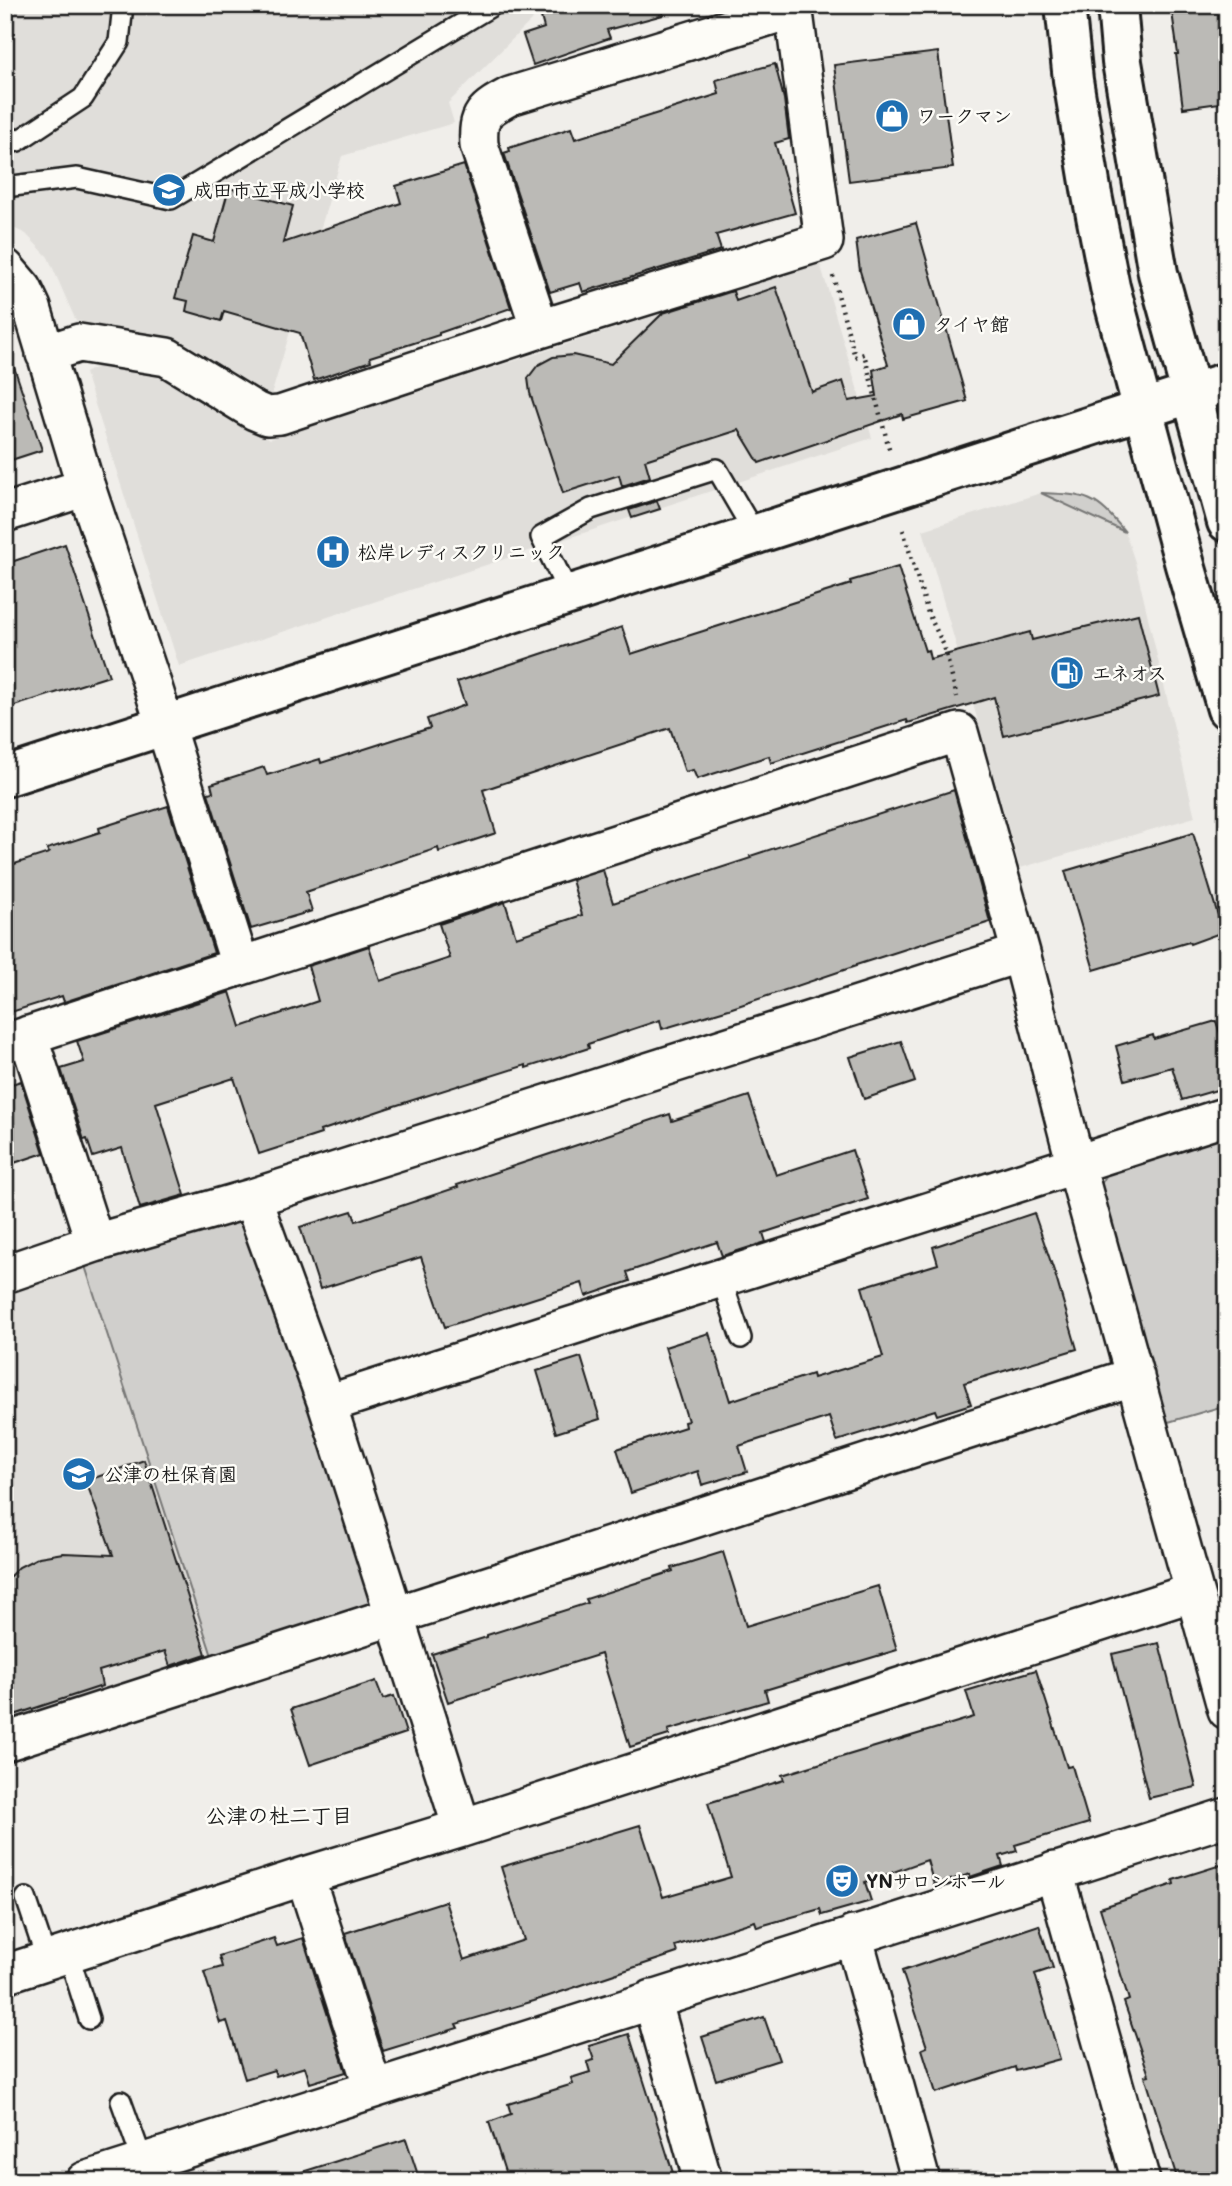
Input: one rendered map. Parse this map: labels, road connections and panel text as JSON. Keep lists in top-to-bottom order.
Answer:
{
  "districts": ["公津の杜二丁目"],
  "places": {
    "shop": ["ワークマン", "タイヤ館"],
    "school or university": ["成田市立平成小学校", "公津の杜保育園"],
    "hospital": ["松岸レディスクリニック"],
    "fuel station": ["エネオス"],
    "theatre": ["YNサロンホール"]
  }
}
